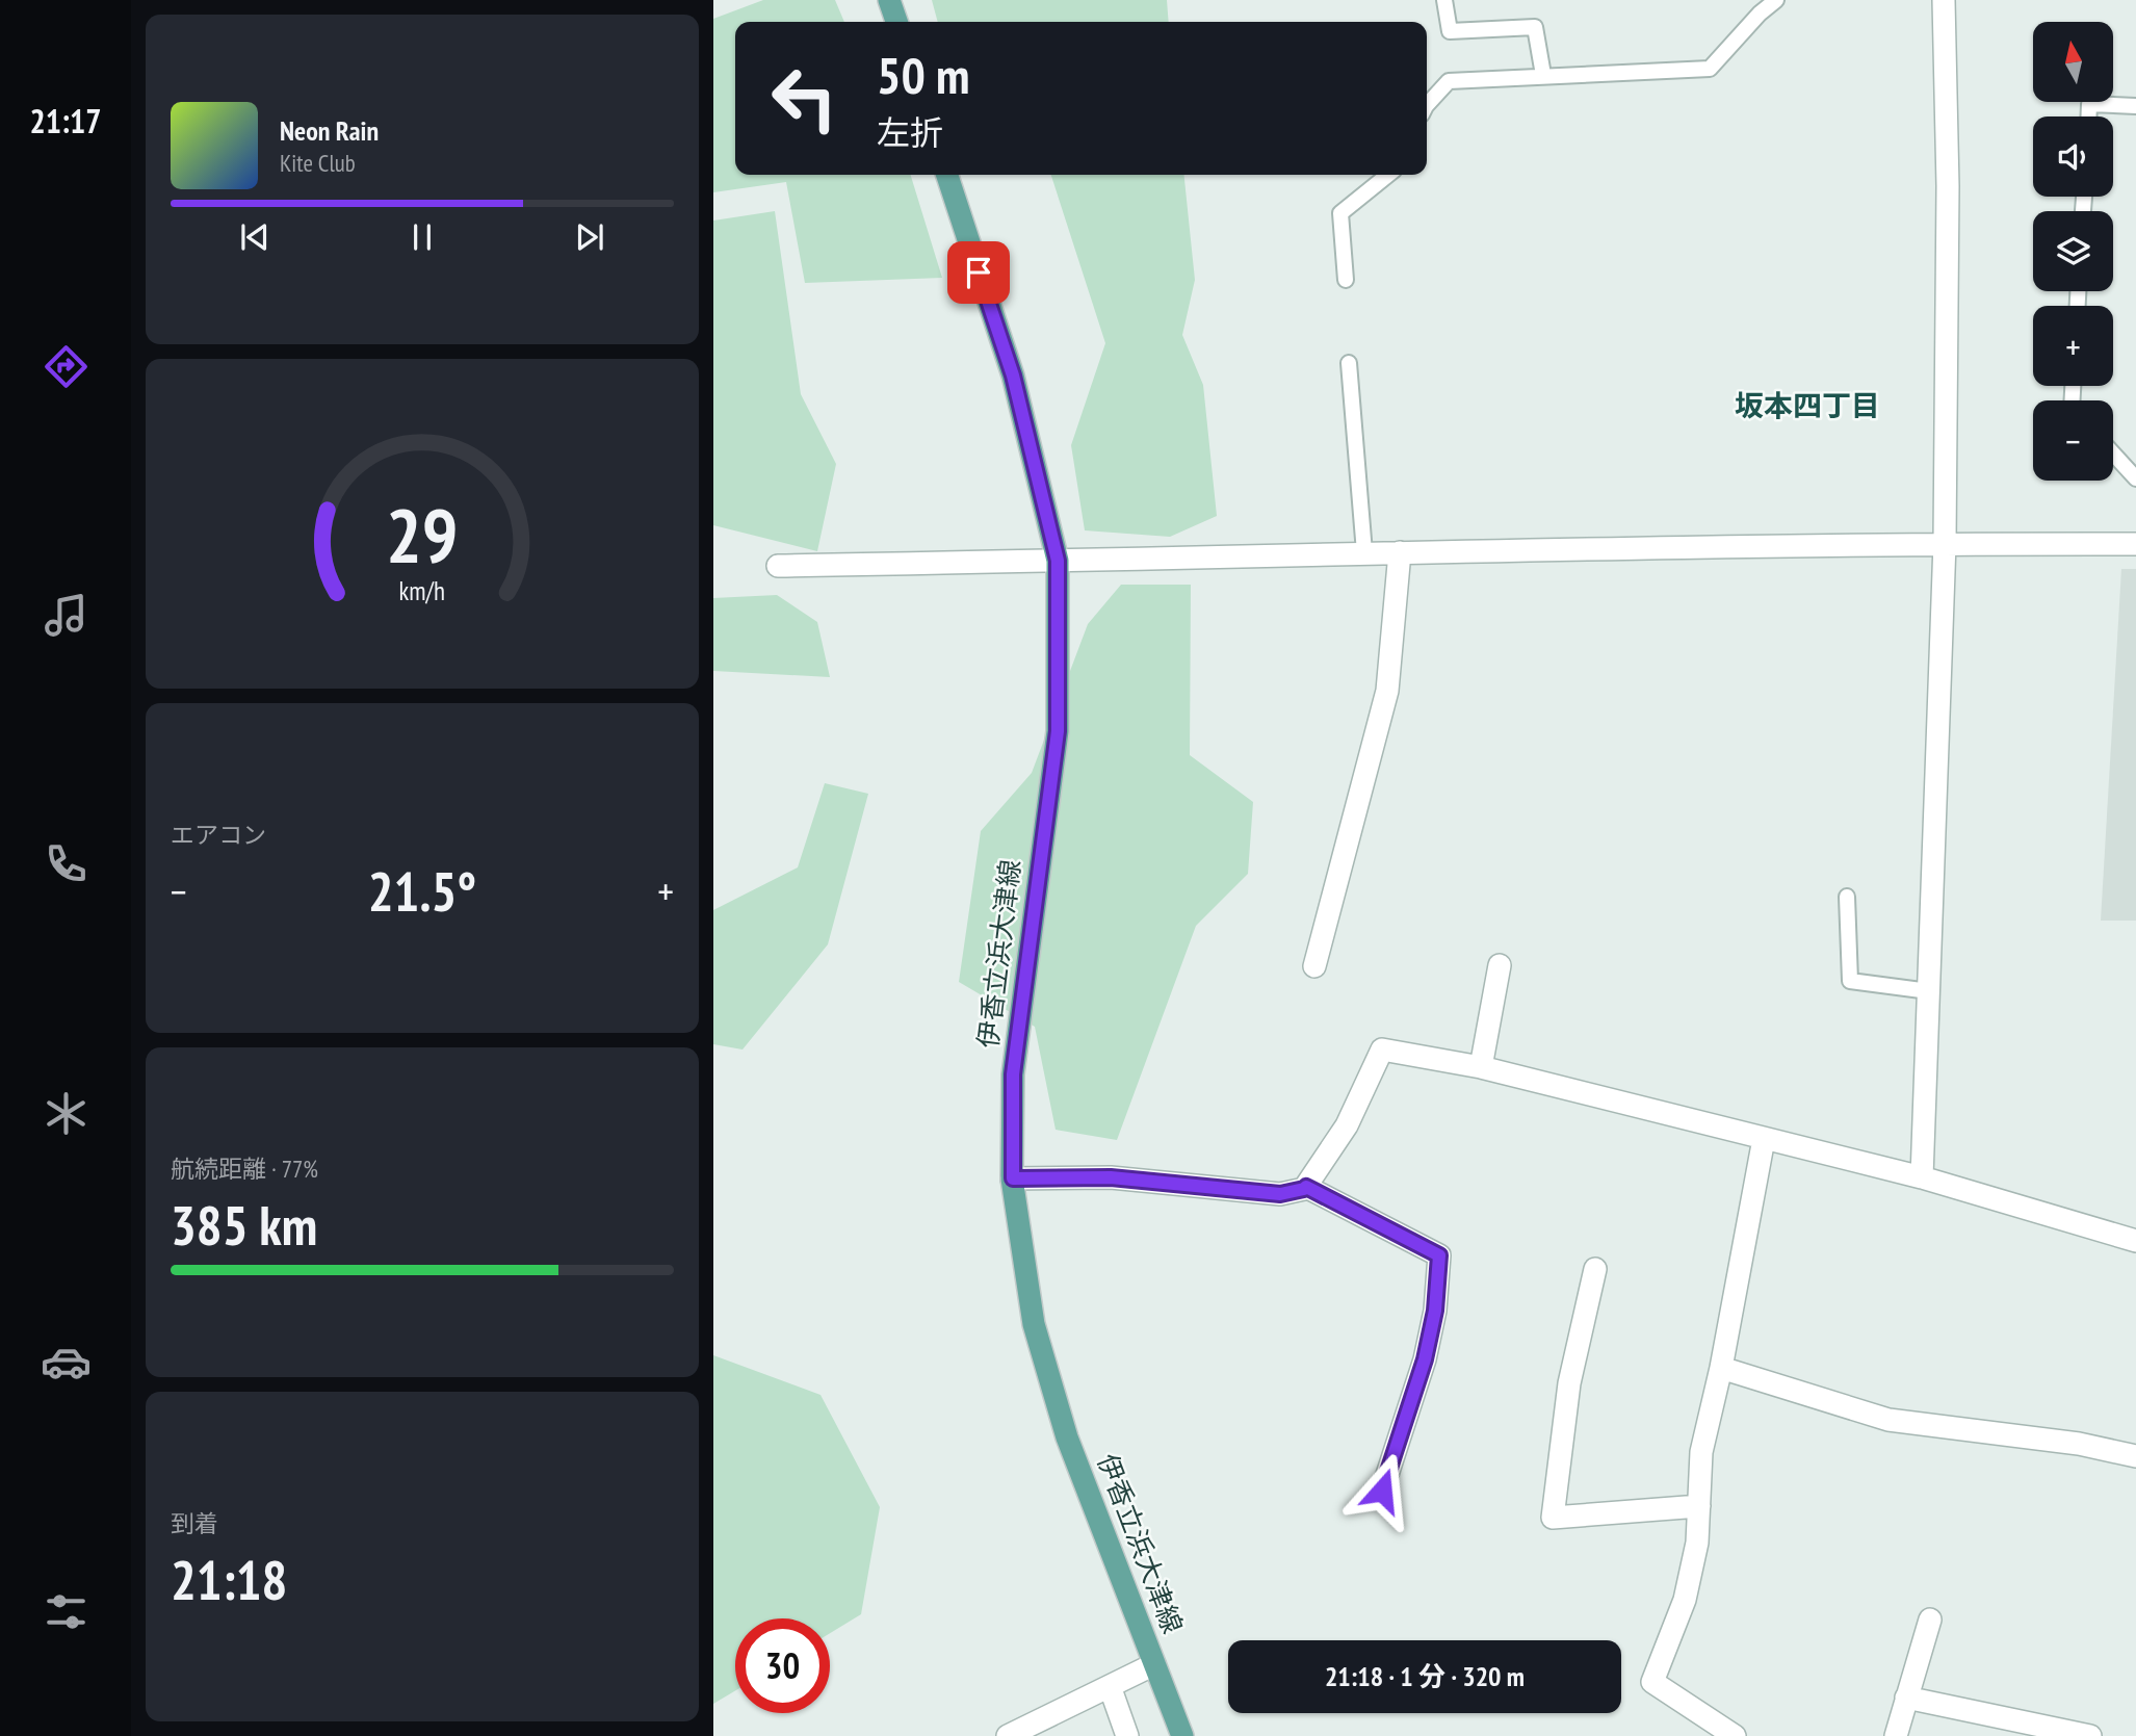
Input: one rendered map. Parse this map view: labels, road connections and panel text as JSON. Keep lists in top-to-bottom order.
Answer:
{
  "streets": {
    "main road": ["伊香立浜大津線"]
  },
  "districts": ["坂本四丁目"],
  "north": "top",
  "page": {
    "tabs": "21:17",
    "map_buttons": ["+", "−"],
    "turn": ["50 m", "左折"],
    "song": ["Neon Rain", "Kite Club"],
    "tile": [
      "エアコン",
      ["航続距離 · 77%", "385 km"],
      ["到着", "21:18"]
    ],
    "heat": ["−", "21.5°", "+"],
    "limit": "30",
    "trip": "21:18 · 1 分 · 320 m",
    "gauge": ["29", "km/h"]
  }
}
